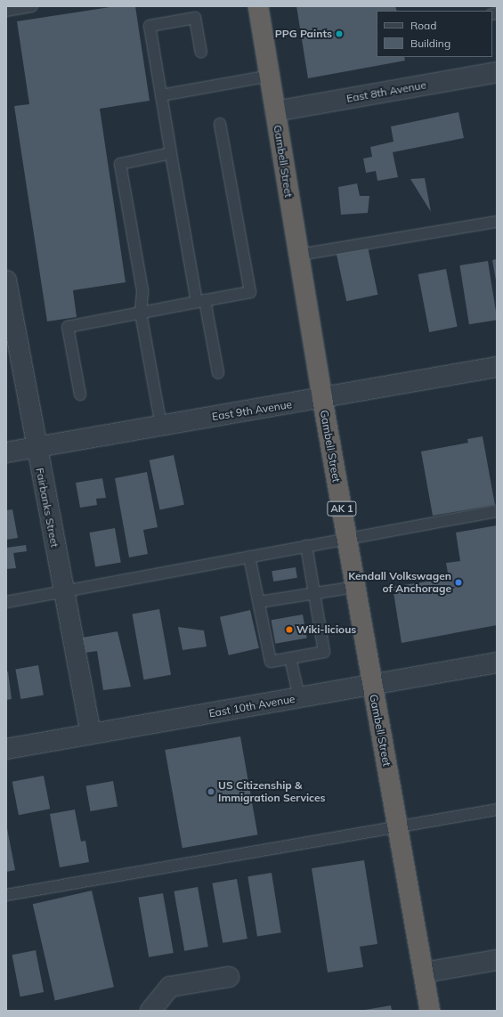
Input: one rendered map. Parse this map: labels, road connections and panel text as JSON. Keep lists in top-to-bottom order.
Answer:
{
  "streets": {
    "highway": ["Gambell Street", "AK 1"],
    "street": [
      "East 8th Avenue",
      "East 9th Avenue",
      "Fairbanks Street",
      "East 10th Avenue"
    ]
  },
  "crossings": [
    ["East 8th Avenue", "Gambell Street"],
    ["Gambell Street", "East 9th Avenue"],
    ["Gambell Street", "East 10th Avenue"],
    ["East 9th Avenue", "Fairbanks Street"],
    ["Fairbanks Street", "East 10th Avenue"]
  ],
  "places": [
    "PPG Paints",
    "Kendall Volkswagen of Anchorage",
    "Wiki-licious",
    "US Citizenship & Immigration Services"
  ],
  "legend": ["Road", "Building"]
}
